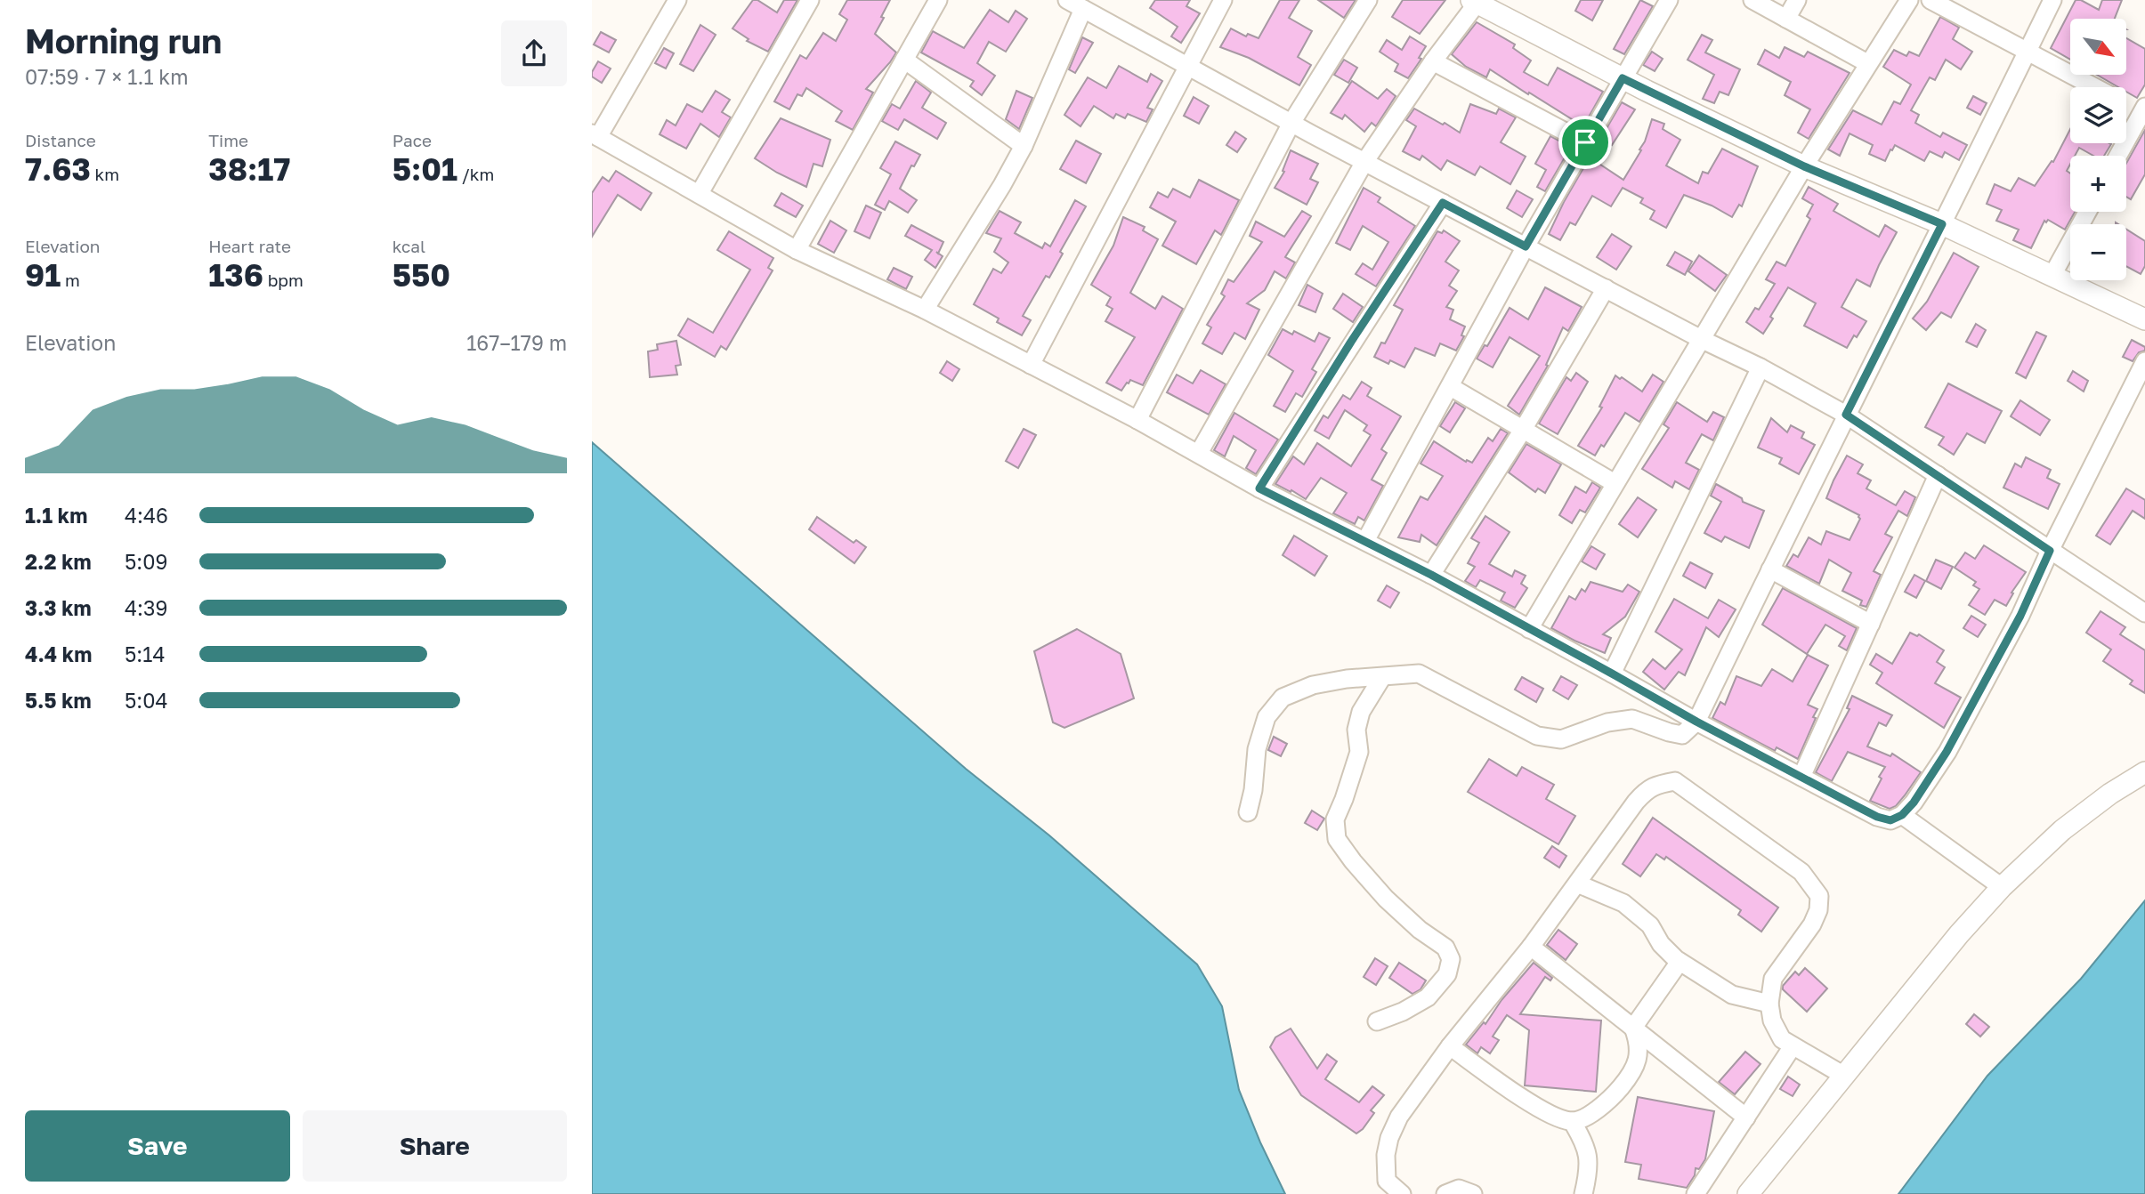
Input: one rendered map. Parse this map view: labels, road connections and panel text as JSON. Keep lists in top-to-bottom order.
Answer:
{
  "north": "bottom right",
  "page": {
    "heading": ["Morning run", "07:59 · 7 × 1.1 km"],
    "map_buttons": ["+", "−"],
    "stats": [
      ["Distance", "7.63 km"],
      ["Time", "38:17"],
      ["Pace", "5:01 /km"],
      ["Elevation", "91 m"],
      ["Heart rate", "136 bpm"],
      ["kcal", "550"]
    ],
    "chart": ["Elevation", "167–179 m"],
    "list": [
      {
        "name": "1.1 km",
        "note": "4:46"
      },
      {
        "name": "2.2 km",
        "note": "5:09"
      },
      {
        "name": "3.3 km",
        "note": "4:39"
      },
      {
        "name": "4.4 km",
        "note": "5:14"
      },
      {
        "name": "5.5 km",
        "note": "5:04"
      }
    ],
    "buttons": ["Save", "Share"]
  }
}
